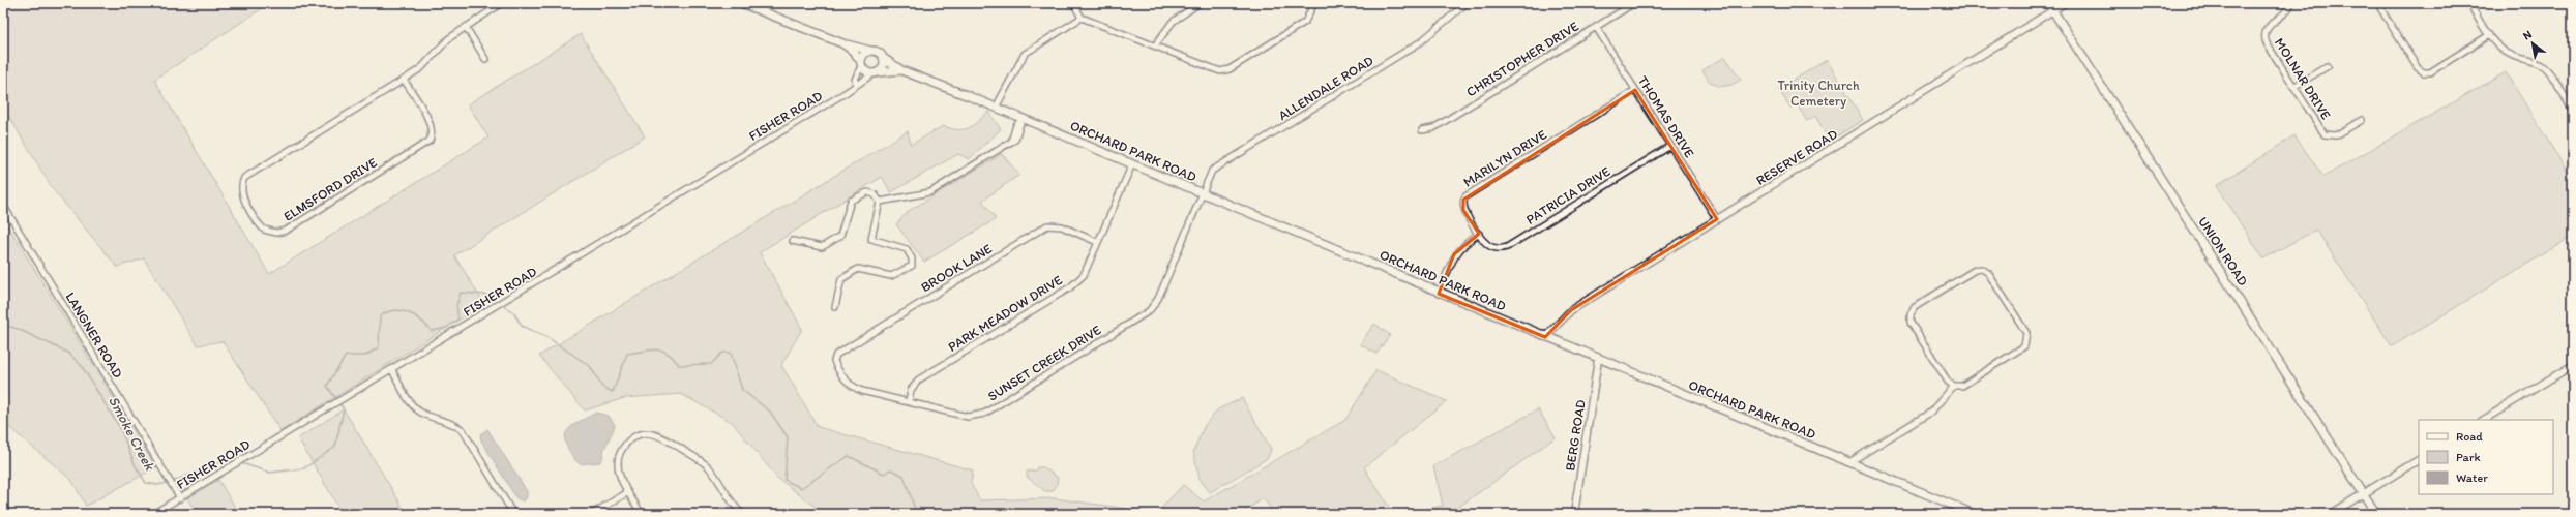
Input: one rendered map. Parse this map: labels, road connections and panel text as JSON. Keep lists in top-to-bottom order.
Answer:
{
  "streets": {
    "main road": ["ORCHARD PARK ROAD", "UNION ROAD"],
    "street": [
      "CHRISTOPHER DRIVE",
      "MOLNAR DRIVE",
      "ALLENDALE ROAD",
      "FISHER ROAD",
      "THOMAS DRIVE",
      "RESERVE ROAD",
      "MARILYN DRIVE",
      "ELMSFORD DRIVE",
      "PATRICIA DRIVE",
      "BROOK LANE",
      "PARK MEADOW DRIVE",
      "LANGNER ROAD",
      "SUNSET CREEK DRIVE",
      "BERG ROAD"
    ]
  },
  "crossings": [
    ["CHRISTOPHER DRIVE", "THOMAS DRIVE"],
    ["ALLENDALE ROAD", "ORCHARD PARK ROAD"],
    ["ALLENDALE ROAD", "SUNSET CREEK DRIVE"],
    ["FISHER ROAD", "ORCHARD PARK ROAD"],
    ["FISHER ROAD", "LANGNER ROAD"],
    ["THOMAS DRIVE", "RESERVE ROAD"],
    ["THOMAS DRIVE", "MARILYN DRIVE"],
    ["THOMAS DRIVE", "PATRICIA DRIVE"],
    ["ORCHARD PARK ROAD", "RESERVE ROAD"],
    ["ORCHARD PARK ROAD", "PARK MEADOW DRIVE"],
    ["ORCHARD PARK ROAD", "SUNSET CREEK DRIVE"],
    ["ORCHARD PARK ROAD", "BERG ROAD"],
    ["RESERVE ROAD", "UNION ROAD"],
    ["MARILYN DRIVE", "PATRICIA DRIVE"],
    ["BROOK LANE", "PARK MEADOW DRIVE"],
    ["BROOK LANE", "SUNSET CREEK DRIVE"],
    ["PARK MEADOW DRIVE", "SUNSET CREEK DRIVE"]
  ],
  "water": ["Smoke Creek"],
  "parks": ["Trinity Church Cemetery"],
  "legend": ["Road", "Park", "Water"],
  "north": "top left"
}
